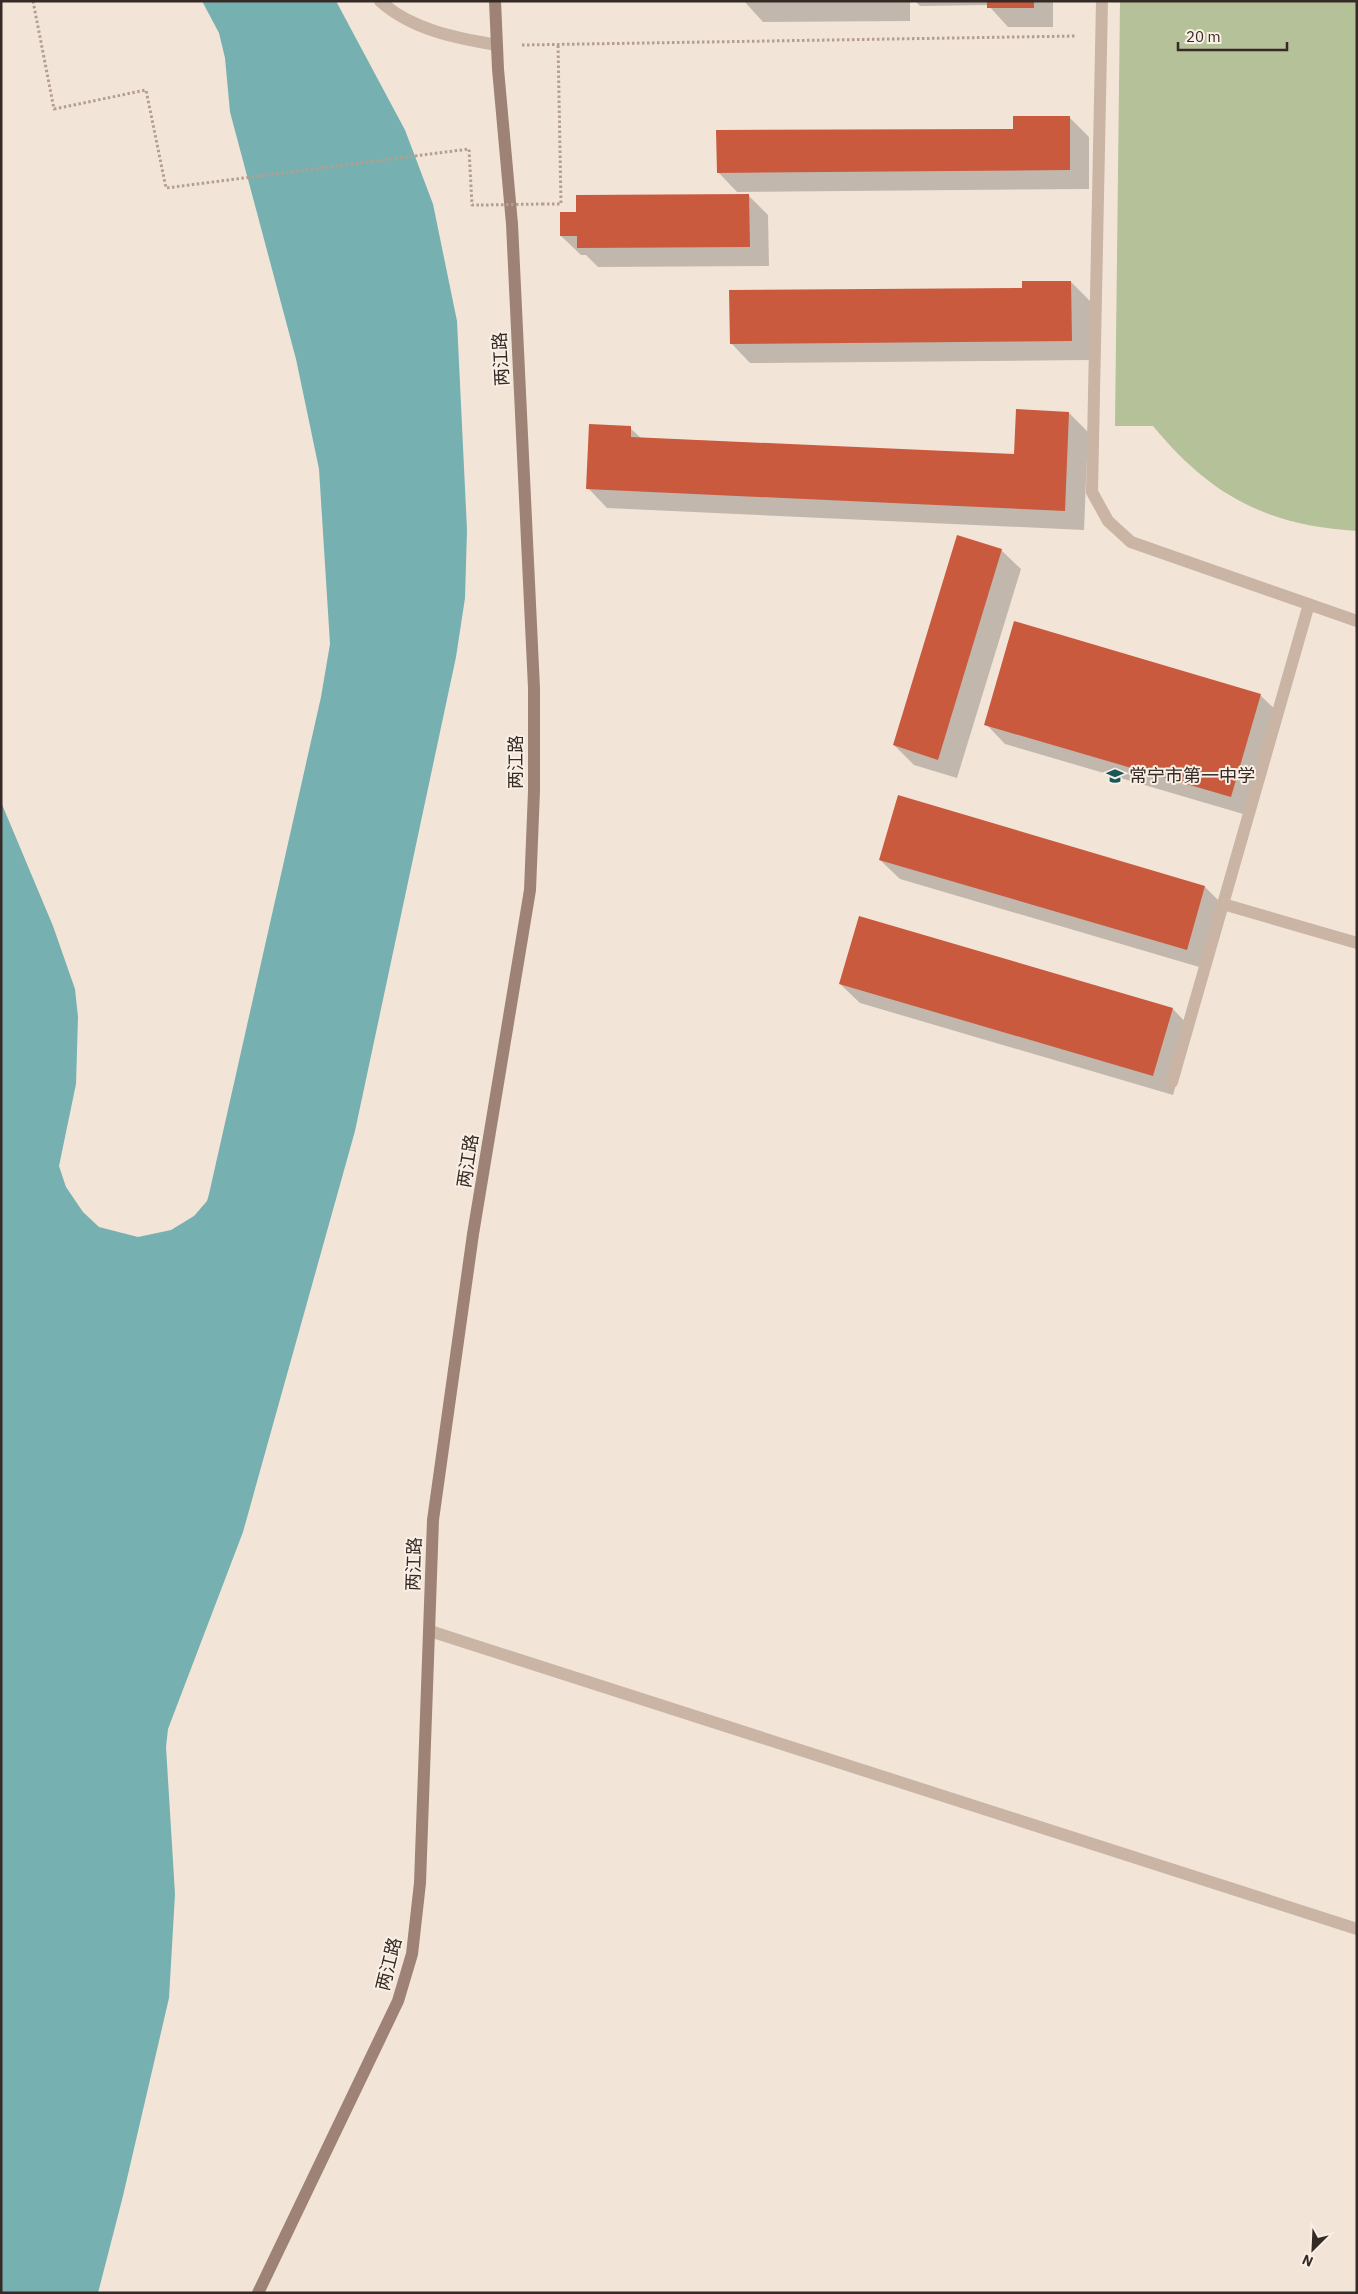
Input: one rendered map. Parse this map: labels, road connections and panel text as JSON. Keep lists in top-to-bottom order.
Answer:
{
  "streets": {
    "street": ["两江路"]
  },
  "places": {
    "school or university": ["常宁市第一中学"]
  },
  "scale_bar": "20 m",
  "north": "bottom left"
}
